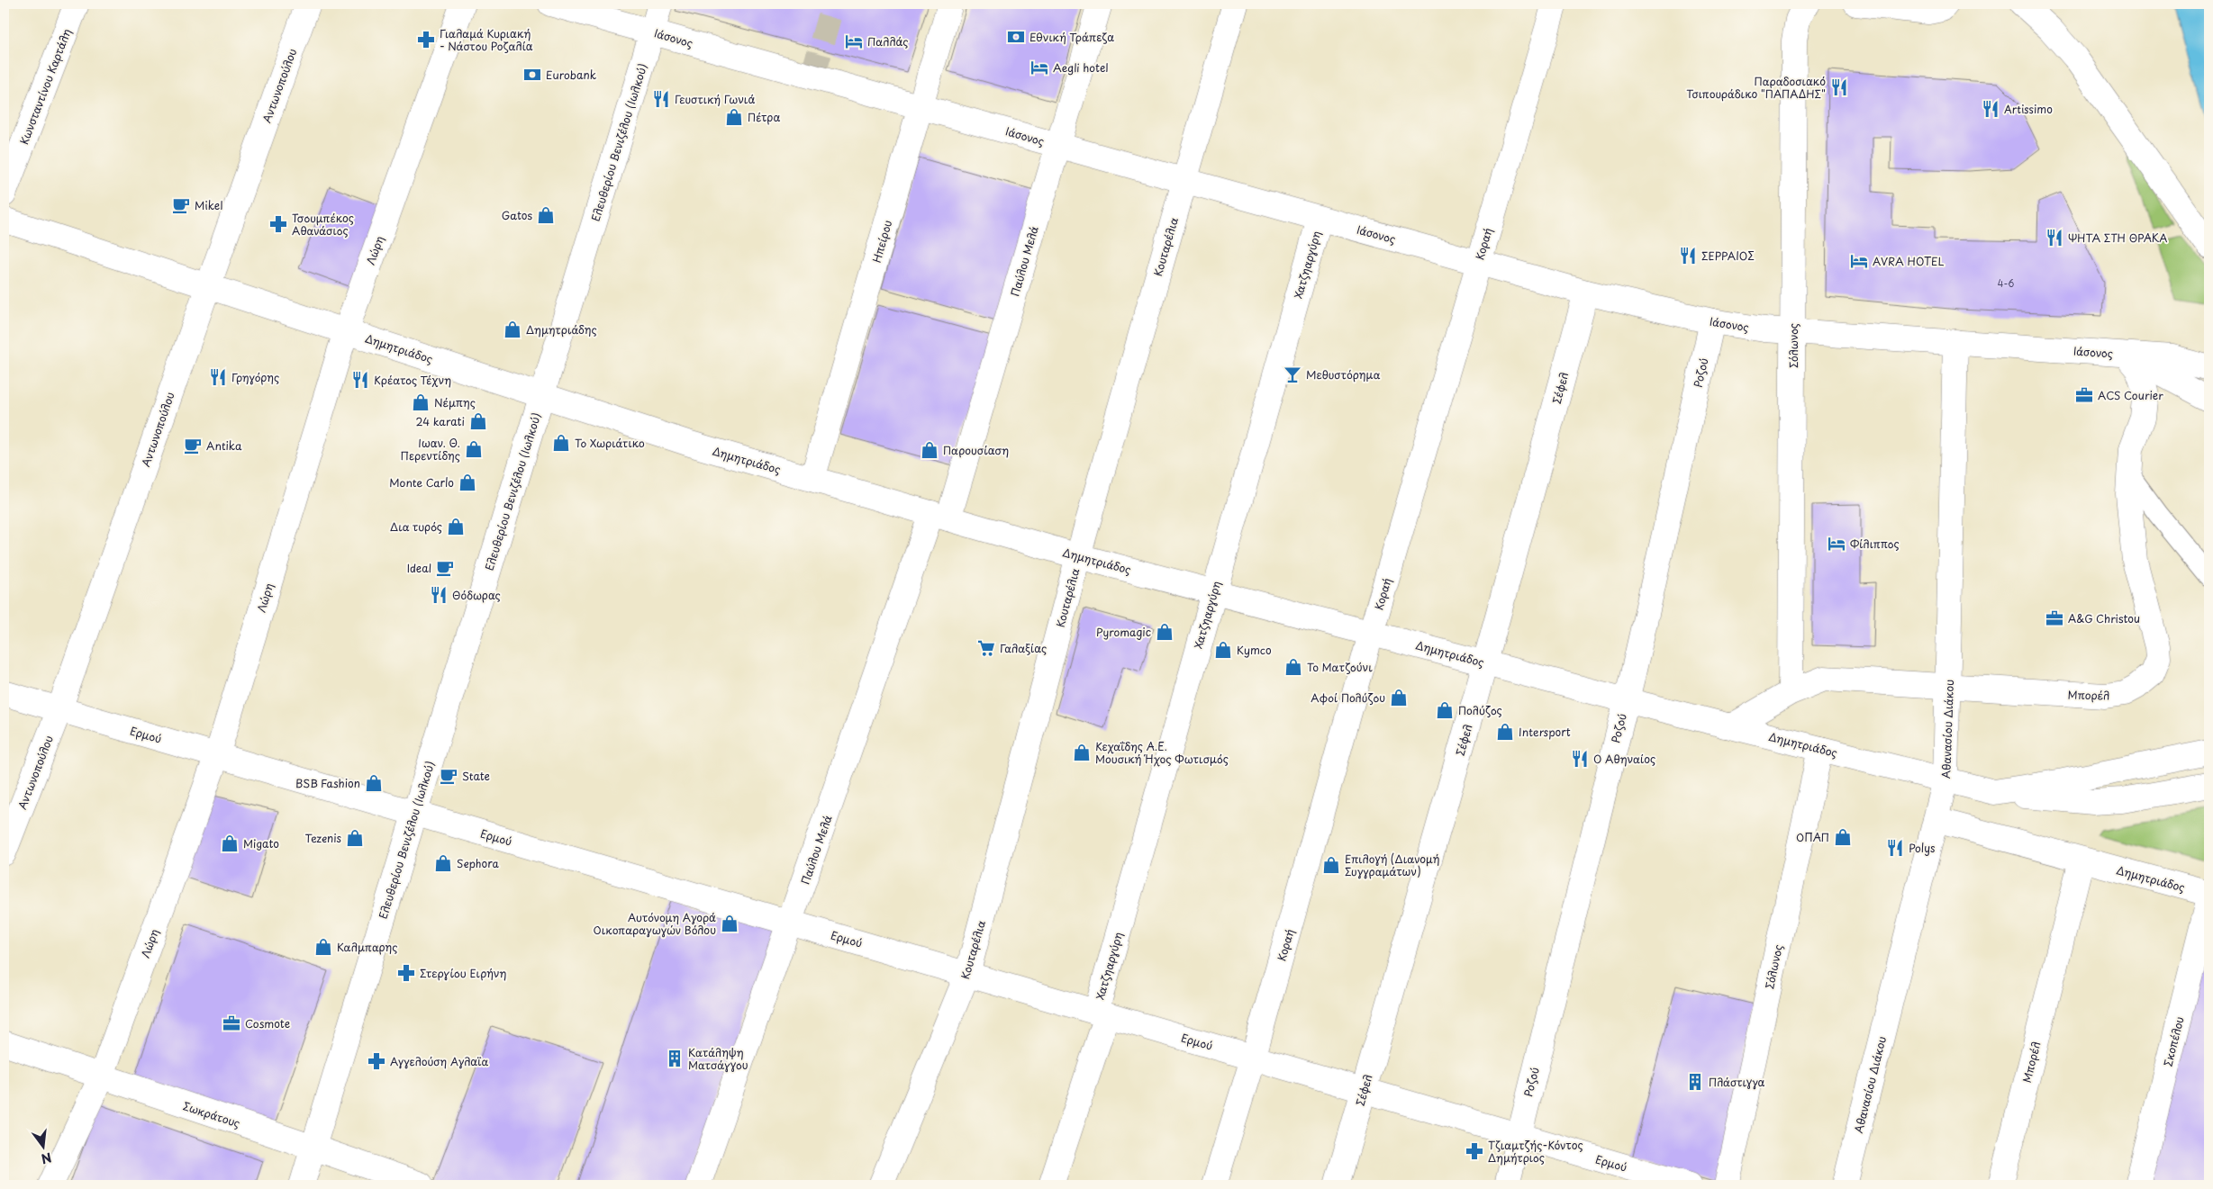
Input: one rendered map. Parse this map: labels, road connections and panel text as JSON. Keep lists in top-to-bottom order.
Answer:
{
  "streets": {
    "street": [
      "Ιάσονος",
      "Αντωνοπούλου",
      "Κωνσταντίνου Καρτάλη",
      "Ελευθερίου Βενιζέλου (Ιωλκού)",
      "Ηπείρου",
      "Κοραή",
      "Κουταρέλια",
      "Λώρη",
      "Παύλου Μελά",
      "Χατζηαργύρη",
      "Σόλωνος",
      "Δημητριάδος",
      "Ροζού",
      "Σέφελ",
      "Μπορέλ",
      "Αθανασίου Διάκου",
      "Ερμού",
      "Σκοπέλου",
      "Σωκράτους"
    ]
  },
  "crossings": [
    ["Ιάσονος", "Ελευθερίου Βενιζέλου (Ιωλκού)"],
    ["Ιάσονος", "Ηπείρου"],
    ["Ιάσονος", "Κοραή"],
    ["Ιάσονος", "Κουταρέλια"],
    ["Ιάσονος", "Παύλου Μελά"],
    ["Ιάσονος", "Χατζηαργύρη"],
    ["Ιάσονος", "Σόλωνος"],
    ["Ιάσονος", "Ροζού"],
    ["Ιάσονος", "Σέφελ"],
    ["Ιάσονος", "Μπορέλ"],
    ["Ιάσονος", "Αθανασίου Διάκου"],
    ["Αντωνοπούλου", "Δημητριάδος"],
    ["Αντωνοπούλου", "Ερμού"],
    ["Ελευθερίου Βενιζέλου (Ιωλκού)", "Δημητριάδος"],
    ["Ελευθερίου Βενιζέλου (Ιωλκού)", "Ερμού"],
    ["Ελευθερίου Βενιζέλου (Ιωλκού)", "Σωκράτους"],
    ["Ηπείρου", "Δημητριάδος"],
    ["Κοραή", "Δημητριάδος"],
    ["Κοραή", "Ερμού"],
    ["Κουταρέλια", "Δημητριάδος"],
    ["Κουταρέλια", "Ερμού"],
    ["Λώρη", "Δημητριάδος"],
    ["Λώρη", "Ερμού"],
    ["Λώρη", "Σωκράτους"],
    ["Παύλου Μελά", "Δημητριάδος"],
    ["Παύλου Μελά", "Ερμού"],
    ["Χατζηαργύρη", "Δημητριάδος"],
    ["Χατζηαργύρη", "Ερμού"],
    ["Σόλωνος", "Δημητριάδος"],
    ["Σόλωνος", "Μπορέλ"],
    ["Δημητριάδος", "Ροζού"],
    ["Δημητριάδος", "Σέφελ"],
    ["Δημητριάδος", "Μπορέλ"],
    ["Δημητριάδος", "Αθανασίου Διάκου"],
    ["Δημητριάδος", "Σκοπέλου"],
    ["Ροζού", "Ερμού"],
    ["Σέφελ", "Ερμού"],
    ["Μπορέλ", "Αθανασίου Διάκου"]
  ],
  "places": {
    "bank": ["Εθνική Τράπεζα", "Eurobank"],
    "pharmacy": [
      "Γιαλαμά Κυριακή - Νάστου Ροζαλία",
      "Τσουμπέκος Αθανάσιος",
      "Στεργίου Ειρήνη",
      "Αγγελούση Αγλαϊα",
      "Τζιαμτζής-Κόντος Δημήτριος"
    ],
    "hotel": [
      "Παλλάς",
      "Aegli hotel",
      "AVRA HOTEL",
      "Φίλιππος"
    ],
    "restaurant": [
      "Παραδοσιακό Τσιπουράδικο \"ΠΑΠΑΔΗΣ\"",
      "Γευστική Γωνιά",
      "Artissimo",
      "ΨΗΤΑ ΣΤΗ ΘΡΑΚΑ",
      "ΣΕΡΡΑΙΟΣ",
      "Γρηγόρης",
      "Κρέατος Τέχνη",
      "Θόδωρας",
      "Ο Αθηναίος",
      "Polys"
    ],
    "shop": [
      "Πέτρα",
      "Gatos",
      "Δημητριάδης",
      "Νέμπης",
      "24 karati",
      "Το Χωριάτικο",
      "Ιωαν. Θ. Περεντίδης",
      "Παρουσίαση",
      "Monte Carlo",
      "Δια τυρός",
      "Pyromagic",
      "Kymco",
      "Το Ματζούνι",
      "Αφοί Πολύζου",
      "Πολύζος",
      "Intersport",
      "Κεχαΐδης Α.Ε. Μουσική Ήχος Φωτισμός",
      "BSB Fashion",
      "ΟΠΑΠ",
      "Tezenis",
      "Migato",
      "Sephora",
      "Επιλογή (Διανομή Συγγραμάτων)",
      "Αυτόνομη Αγορά Οικοπαραγωγών Βόλου",
      "Καλμπαρης"
    ],
    "cafe": [
      "Mikel",
      "Antika",
      "Ideal",
      "State"
    ],
    "bar": ["Μεθυστόρημα"],
    "office": ["ACS Courier", "A&G Christou", "Cosmote"],
    "supermarket": ["Γαλαξίας"],
    "building": ["Κατάληψη Ματσάγγου", "Πλάστιγγα"]
  },
  "house_numbers": ["4-6"],
  "north": "bottom"
}
